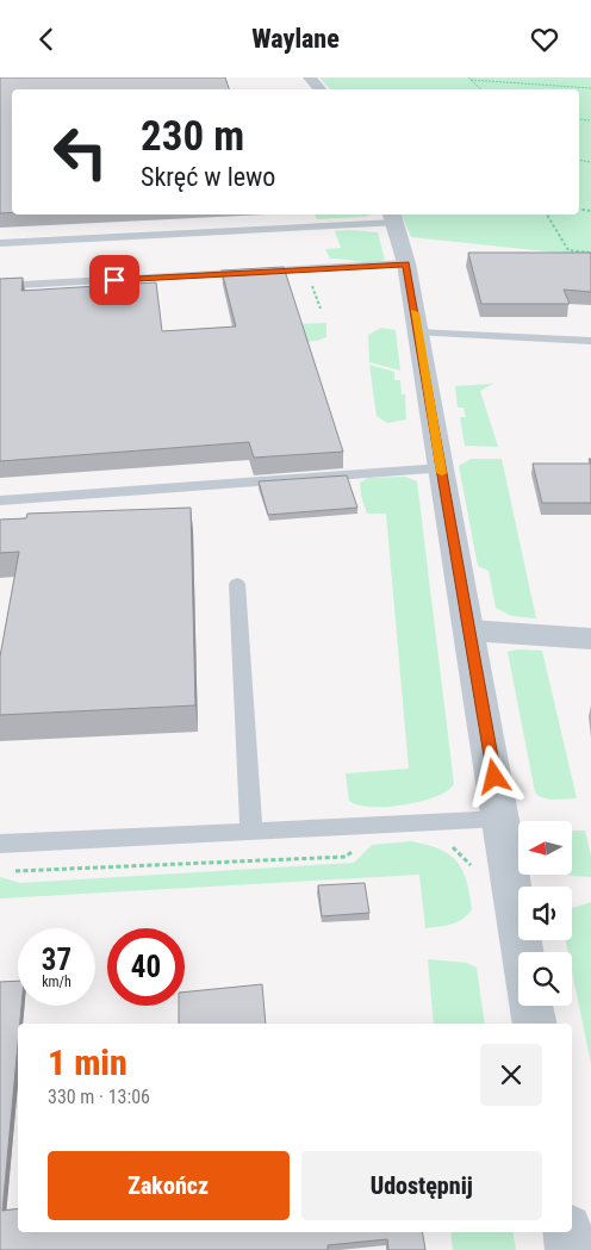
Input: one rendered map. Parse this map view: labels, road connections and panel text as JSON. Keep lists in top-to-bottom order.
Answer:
{
  "north": "left",
  "page": {
    "header": "Waylane",
    "turn": ["230 m", "Skręć w lewo"],
    "speed": "37 km/h",
    "limit": "40",
    "heading": ["1 min", "330 m · 13:06"],
    "buttons": ["Zakończ", "Udostępnij"]
  }
}
